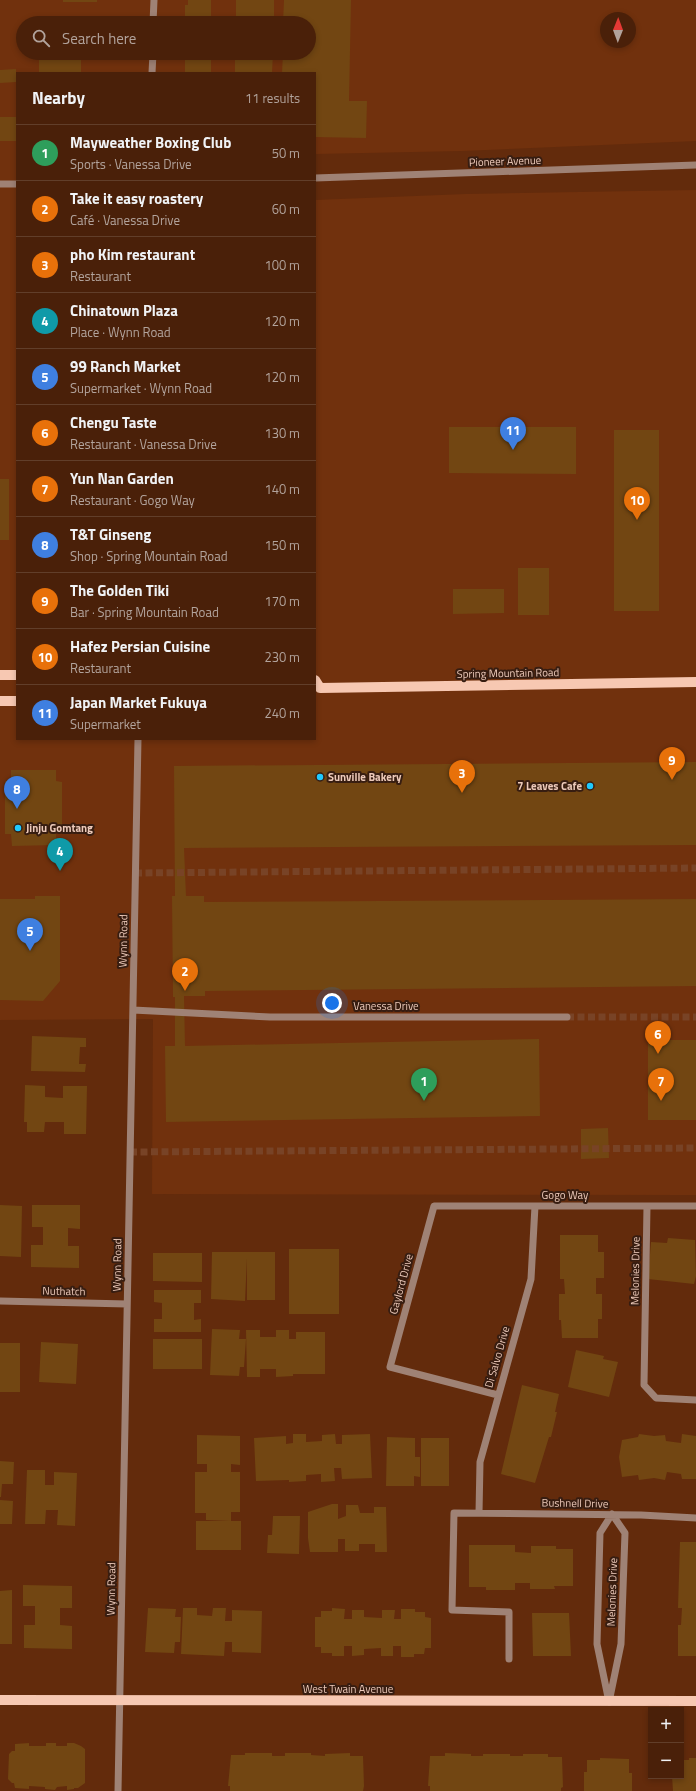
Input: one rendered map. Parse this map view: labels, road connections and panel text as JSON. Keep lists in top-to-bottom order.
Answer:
{
  "streets": {
    "main road": ["Spring Mountain Road", "West Twain Avenue"],
    "street": [
      "Pioneer Avenue",
      "Wynn Road",
      "Vanessa Drive",
      "Gogo Way",
      "Melonies Drive",
      "Gaylord Drive",
      "Nuthatch",
      "Di Salvo Drive",
      "Bushnell Drive"
    ]
  },
  "crossings": [
    ["Wynn Road", "Vanessa Drive"],
    ["Wynn Road", "Nuthatch"],
    ["Wynn Road", "West Twain Avenue"],
    ["Gogo Way", "Melonies Drive"],
    ["Gogo Way", "Gaylord Drive"],
    ["Gogo Way", "Di Salvo Drive"],
    ["Melonies Drive", "Bushnell Drive"],
    ["Melonies Drive", "West Twain Avenue"],
    ["Gaylord Drive", "Di Salvo Drive"],
    ["Di Salvo Drive", "Bushnell Drive"]
  ],
  "places": ["Sunville Bakery", "7 Leaves Cafe", "Jinju Gomtang"],
  "north": "top",
  "page": {
    "search": "Search here",
    "heading": ["Nearby", "11 results"],
    "list": [
      {
        "mark": "1",
        "name": "Mayweather Boxing Club",
        "note": "Sports · Vanessa Drive",
        "value": "50 m"
      },
      {
        "mark": "2",
        "name": "Take it easy roastery",
        "note": "Café · Vanessa Drive",
        "value": "60 m"
      },
      {
        "mark": "3",
        "name": "pho Kim restaurant",
        "note": "Restaurant",
        "value": "100 m"
      },
      {
        "mark": "4",
        "name": "Chinatown Plaza",
        "note": "Place · Wynn Road",
        "value": "120 m"
      },
      {
        "mark": "5",
        "name": "99 Ranch Market",
        "note": "Supermarket · Wynn Road",
        "value": "120 m"
      },
      {
        "mark": "6",
        "name": "Chengu Taste",
        "note": "Restaurant · Vanessa Drive",
        "value": "130 m"
      },
      {
        "mark": "7",
        "name": "Yun Nan Garden",
        "note": "Restaurant · Gogo Way",
        "value": "140 m"
      },
      {
        "mark": "8",
        "name": "T&T Ginseng",
        "note": "Shop · Spring Mountain Road",
        "value": "150 m"
      },
      {
        "mark": "9",
        "name": "The Golden Tiki",
        "note": "Bar · Spring Mountain Road",
        "value": "170 m"
      },
      {
        "mark": "10",
        "name": "Hafez Persian Cuisine",
        "note": "Restaurant",
        "value": "230 m"
      },
      {
        "mark": "11",
        "name": "Japan Market Fukuya",
        "note": "Supermarket",
        "value": "240 m"
      }
    ],
    "pins": [
      "11",
      "10",
      "9",
      "3",
      "8",
      "4",
      "5",
      "2",
      "6",
      "1",
      "7"
    ],
    "map_buttons": ["+", "−"]
  }
}
